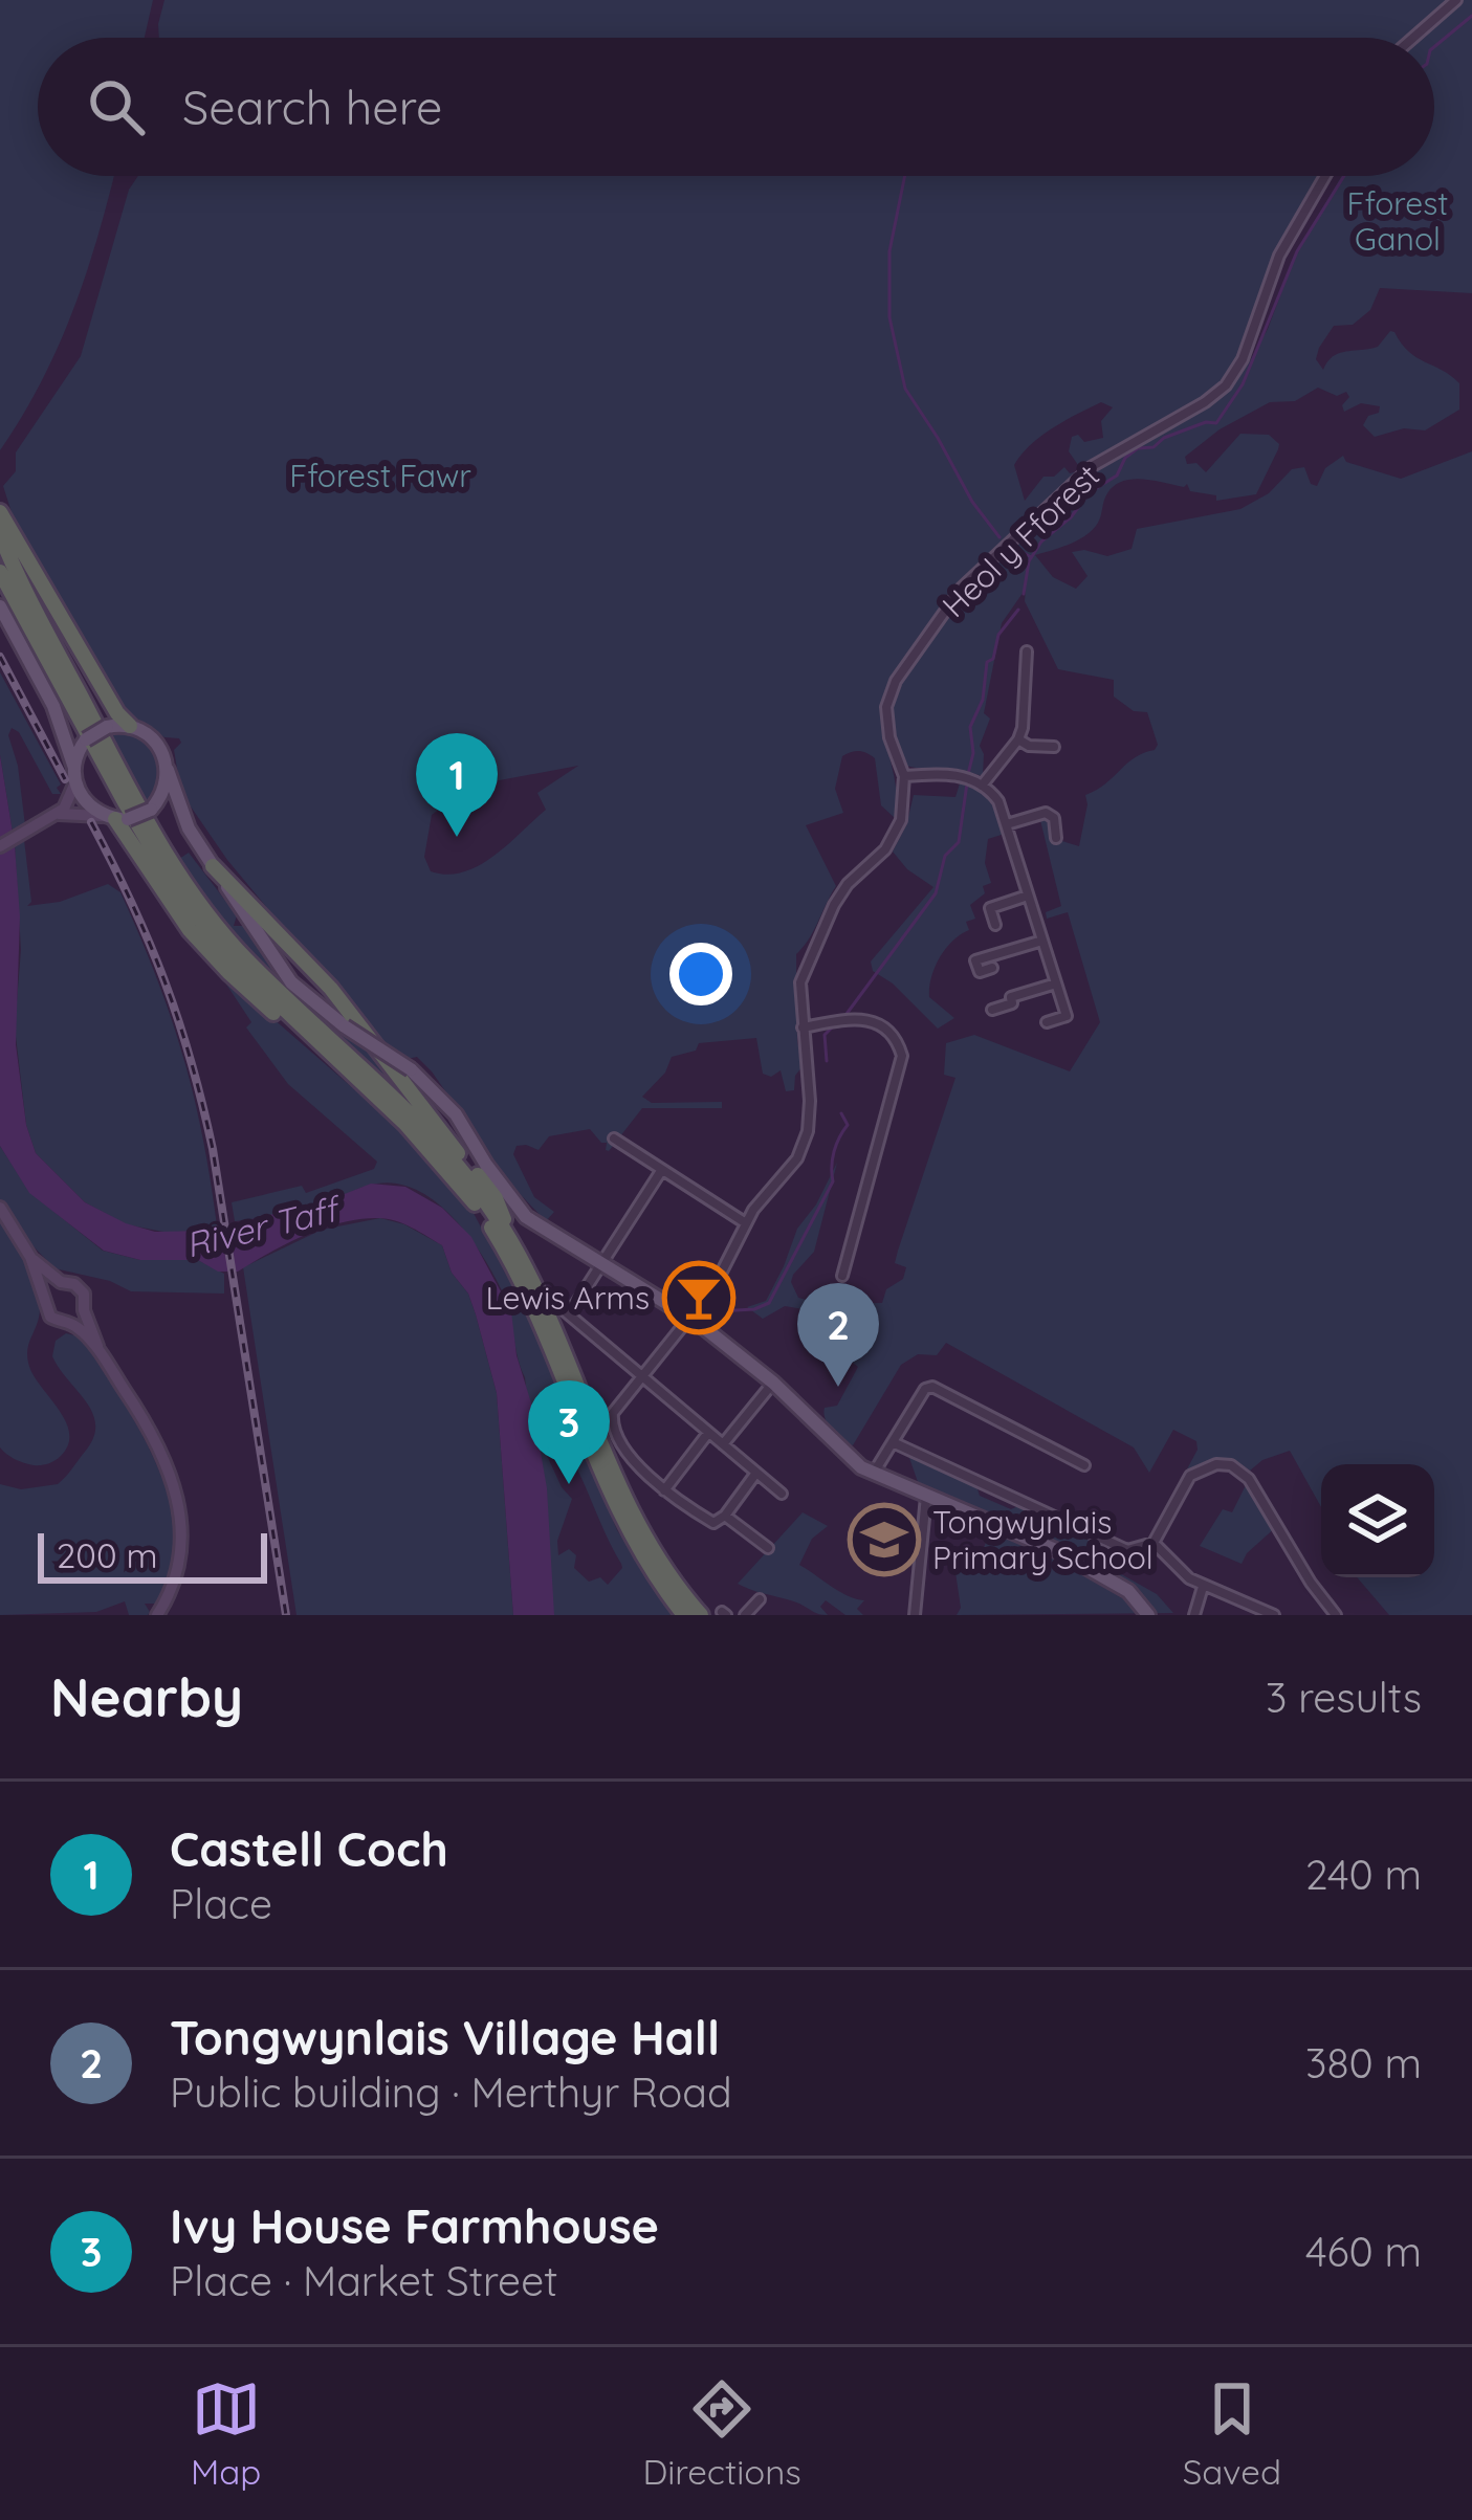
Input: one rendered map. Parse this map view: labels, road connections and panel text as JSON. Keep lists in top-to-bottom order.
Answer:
{
  "streets": {
    "street": ["Heol y Fforest"]
  },
  "water": ["River Taff"],
  "parks": ["Fforest Ganol", "Fforest Fawr"],
  "places": {
    "bar": ["Lewis Arms"],
    "school or university": ["Tongwynlais Primary School"]
  },
  "scale_bar": "200 m",
  "page": {
    "search": "Search here",
    "pins": ["1", "2", "3"],
    "scale": "200 m",
    "heading": ["Nearby", "3 results"],
    "list": [
      {
        "mark": "1",
        "name": "Castell Coch",
        "note": "Place",
        "value": "240 m"
      },
      {
        "mark": "2",
        "name": "Tongwynlais Village Hall",
        "note": "Public building · Merthyr Road",
        "value": "380 m"
      },
      {
        "mark": "3",
        "name": "Ivy House Farmhouse",
        "note": "Place · Market Street",
        "value": "460 m"
      }
    ],
    "nav": ["Map", "Directions", "Saved"]
  }
}
